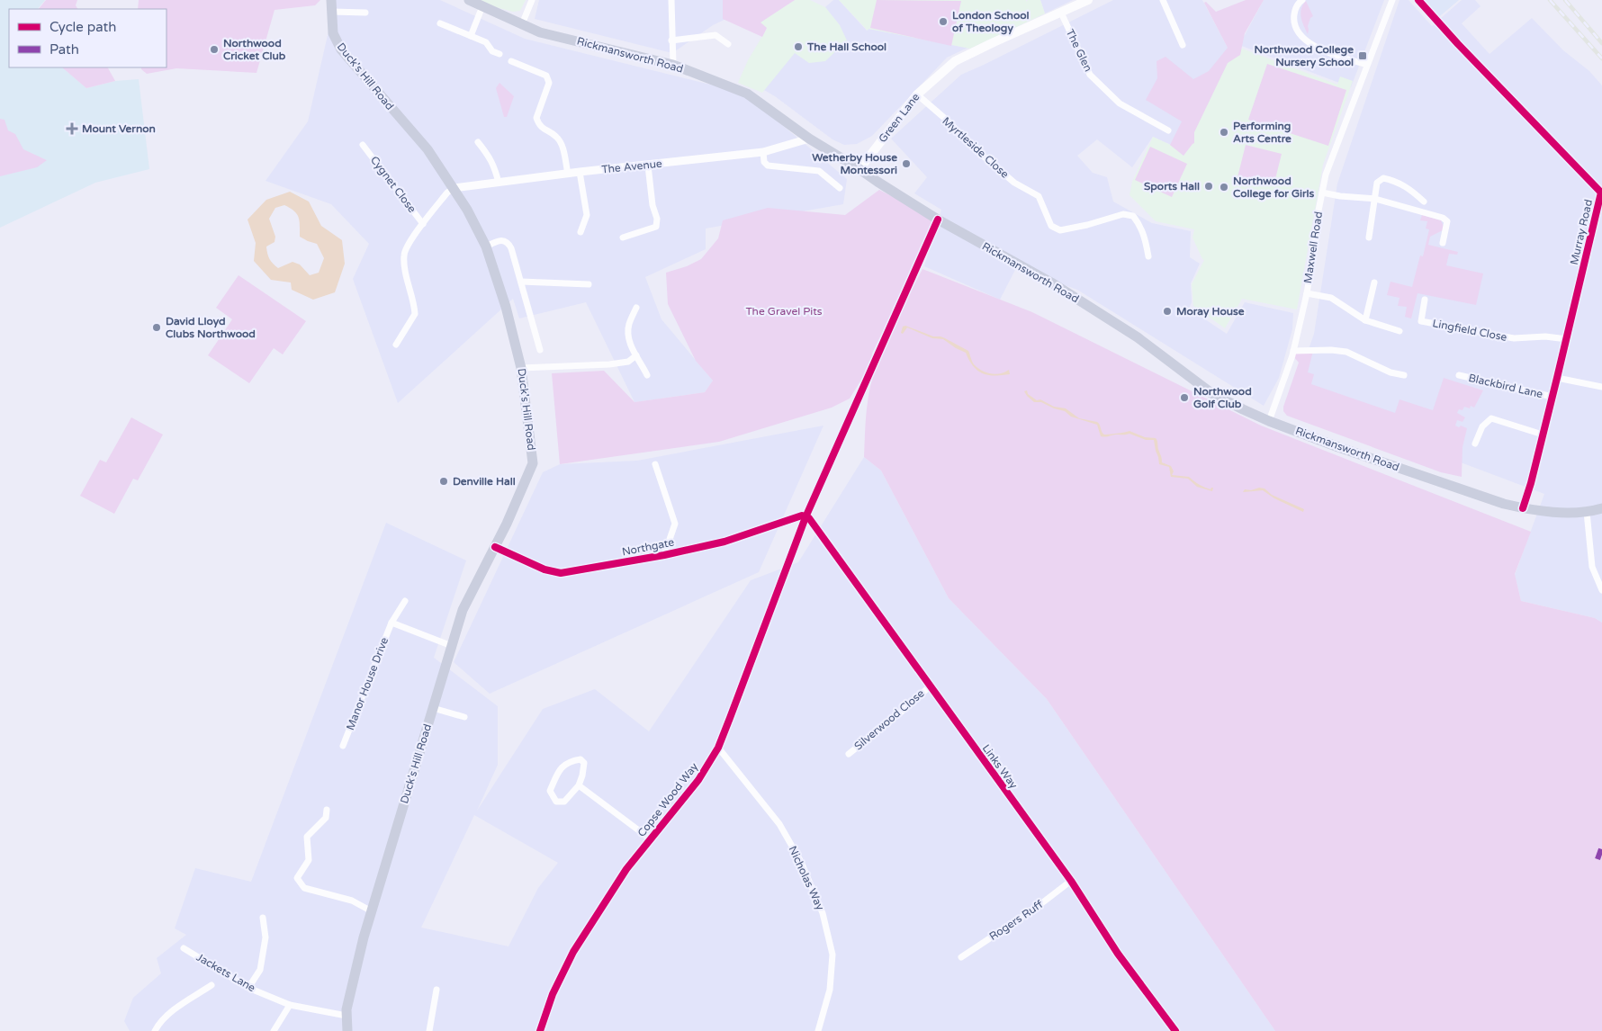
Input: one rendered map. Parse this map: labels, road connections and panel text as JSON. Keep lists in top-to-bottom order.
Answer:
{
  "streets": {
    "main road": ["Rickmansworth Road", "Duck's Hill Road", "Green Lane"],
    "street": [
      "The Glen",
      "Myrtleside Close",
      "The Avenue",
      "Cygnet Close",
      "Murray Road",
      "Maxwell Road",
      "Lingfield Close",
      "Blackbird Lane",
      "Northgate",
      "Manor House Drive",
      "Silverwood Close",
      "Links Way",
      "Copse Wood Way",
      "Nicholas Way",
      "Rogers Ruff",
      "Jackets Lane"
    ]
  },
  "crossings": [
    ["The Glen", "Green Lane"],
    ["Rickmansworth Road", "Green Lane"],
    ["Rickmansworth Road", "The Avenue"],
    ["Rickmansworth Road", "Murray Road"],
    ["Rickmansworth Road", "Maxwell Road"],
    ["Rickmansworth Road", "Copse Wood Way"],
    ["Duck's Hill Road", "The Avenue"],
    ["Duck's Hill Road", "Cygnet Close"],
    ["Duck's Hill Road", "Northgate"],
    ["Duck's Hill Road", "Jackets Lane"],
    ["Green Lane", "Myrtleside Close"],
    ["The Avenue", "Cygnet Close"],
    ["Murray Road", "Lingfield Close"],
    ["Murray Road", "Blackbird Lane"],
    ["Northgate", "Links Way"],
    ["Northgate", "Copse Wood Way"],
    ["Silverwood Close", "Links Way"],
    ["Links Way", "Copse Wood Way"],
    ["Links Way", "Rogers Ruff"],
    ["Copse Wood Way", "Nicholas Way"]
  ],
  "parks": ["The Gravel Pits"],
  "places": {
    "other": [
      "London School of Theology",
      "The Hall School",
      "Northwood Cricket Club",
      "Performing Arts Centre",
      "Wetherby House Montessori",
      "Sports Hall",
      "Northwood College for Girls",
      "Moray House",
      "David Lloyd Clubs Northwood",
      "Northwood Golf Club",
      "Denville Hall"
    ],
    "transit": ["Northwood College Nursery School"],
    "health": ["Mount Vernon"]
  },
  "legend": ["Cycle path", "Path"]
}
